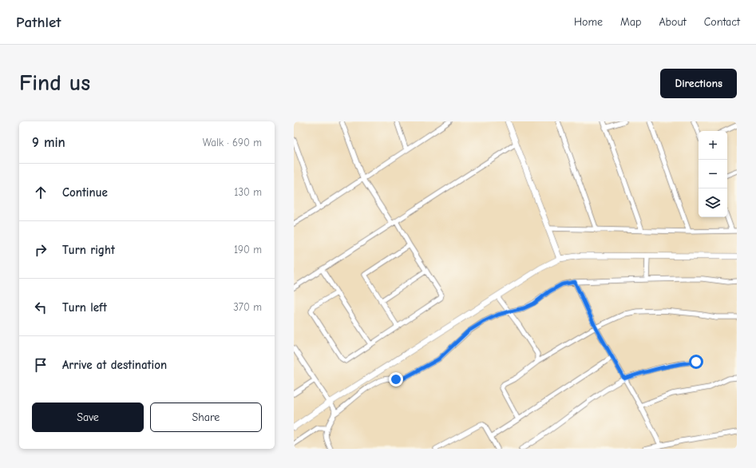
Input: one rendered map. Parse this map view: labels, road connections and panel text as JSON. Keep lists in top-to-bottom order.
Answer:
{
  "page": {
    "header": "Pathlet",
    "nav": [
      "Home",
      "Map",
      "About",
      "Contact"
    ],
    "buttons": [
      "Directions",
      ["Save", "Share"]
    ],
    "title": "Find us",
    "heading": ["9 min", "Walk · 690 m"],
    "map_buttons": ["+", "−"],
    "list": [
      ["Continue", "130 m"],
      ["Turn right", "190 m"],
      ["Turn left", "370 m"],
      "Arrive at destination"
    ]
  }
}
